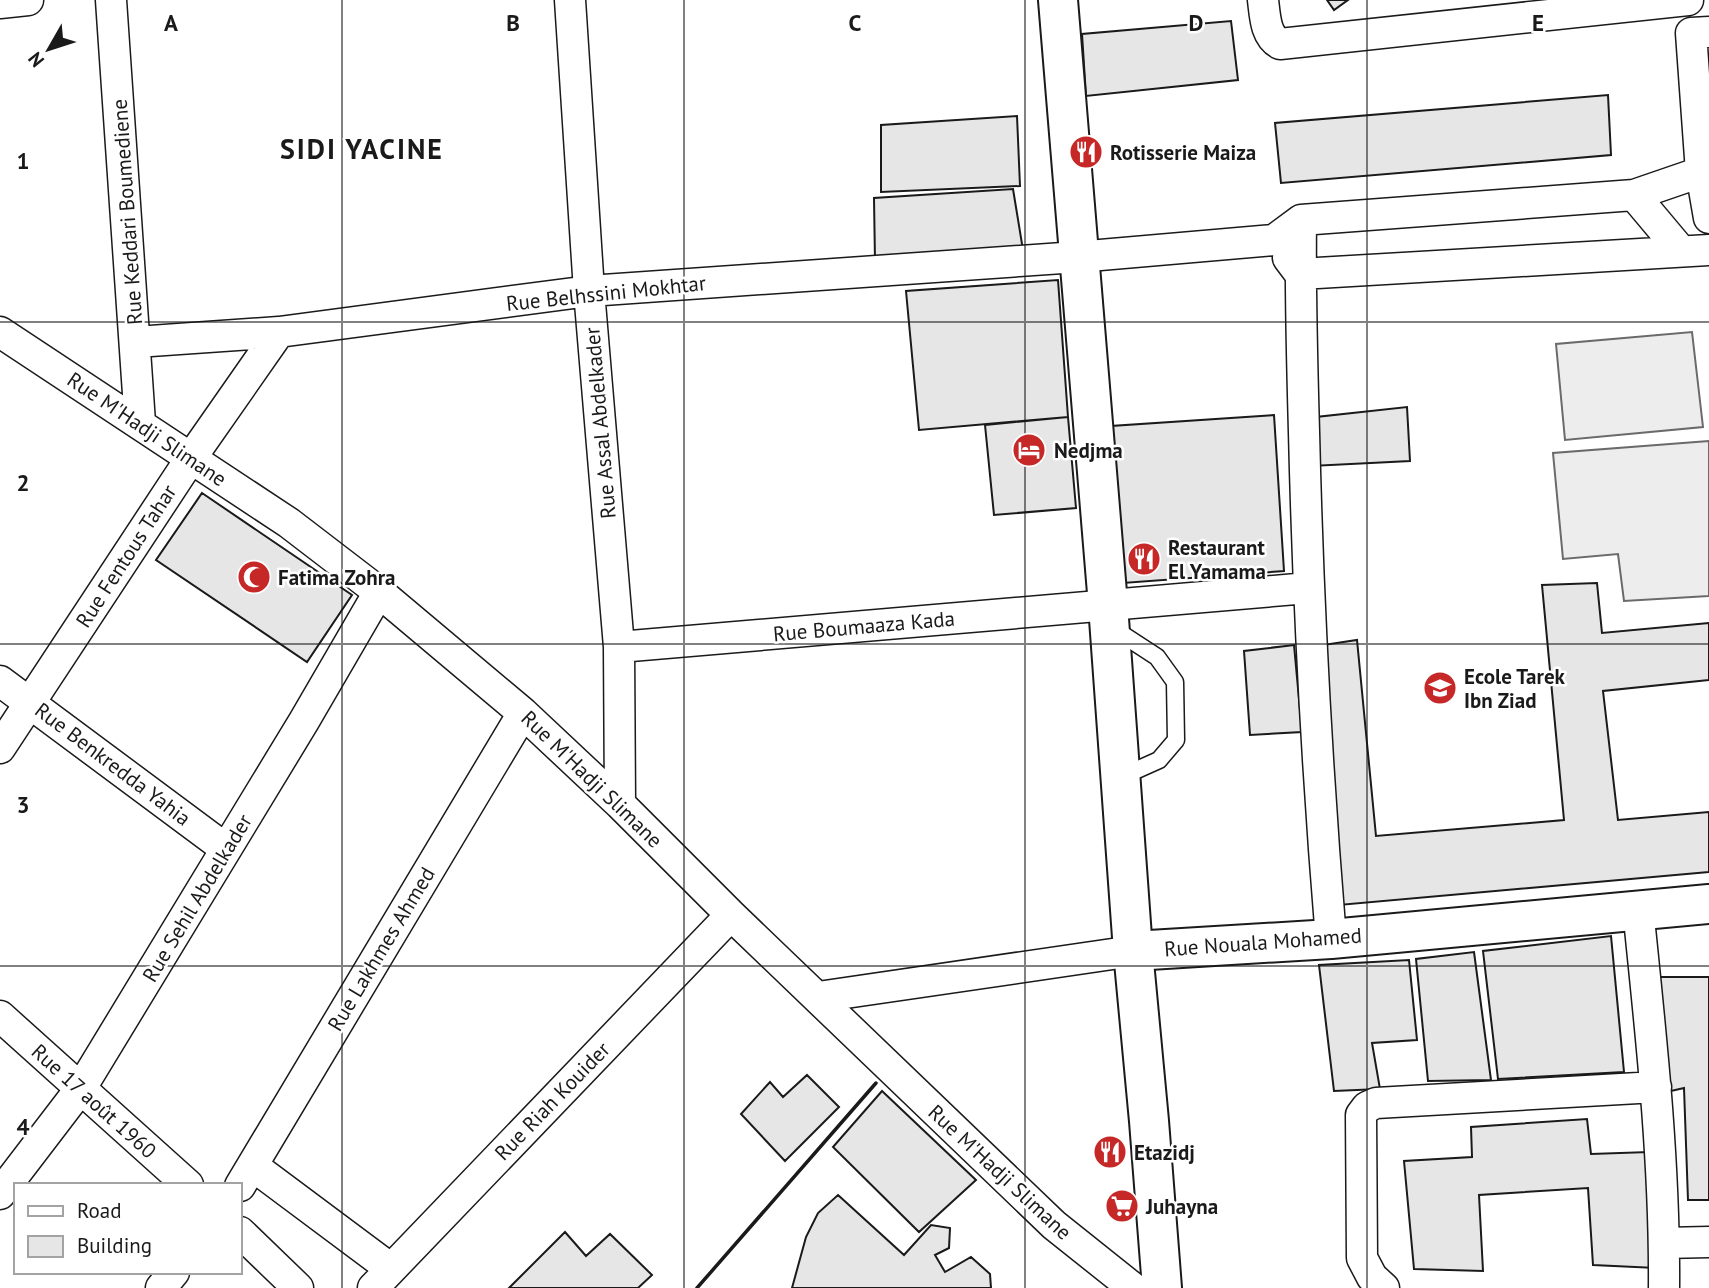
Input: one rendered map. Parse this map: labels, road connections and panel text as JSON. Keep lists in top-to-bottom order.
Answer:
{
  "streets": {
    "main road": ["Rue Nouala Mohamed"],
    "street": [
      "Rue Keddari Boumediene",
      "Rue Belhssini Mokhtar",
      "Rue Assal Abdelkader",
      "Rue M'Hadji Slimane",
      "Rue Fentous Tahar",
      "Rue Boumaaza Kada",
      "Rue Benkredda Yahia",
      "Rue Sehil Abdelkader",
      "Rue Lakhmes Ahmed",
      "Rue 17 août 1960",
      "Rue Riah Kouider"
    ]
  },
  "crossings": [
    ["Rue Keddari Boumediene", "Rue Belhssini Mokhtar"],
    ["Rue Keddari Boumediene", "Rue M'Hadji Slimane"],
    ["Rue Belhssini Mokhtar", "Rue Assal Abdelkader"],
    ["Rue Belhssini Mokhtar", "Rue Fentous Tahar"],
    ["Rue Assal Abdelkader", "Rue M'Hadji Slimane"],
    ["Rue Assal Abdelkader", "Rue Boumaaza Kada"],
    ["Rue M'Hadji Slimane", "Rue Fentous Tahar"],
    ["Rue M'Hadji Slimane", "Rue Sehil Abdelkader"],
    ["Rue M'Hadji Slimane", "Rue Nouala Mohamed"],
    ["Rue M'Hadji Slimane", "Rue Lakhmes Ahmed"],
    ["Rue M'Hadji Slimane", "Rue Riah Kouider"],
    ["Rue Fentous Tahar", "Rue Benkredda Yahia"],
    ["Rue Benkredda Yahia", "Rue Sehil Abdelkader"],
    ["Rue Sehil Abdelkader", "Rue 17 août 1960"]
  ],
  "districts": ["SIDI YACINE"],
  "places": {
    "restaurant": ["Rotisserie Maiza", "Restaurant El Yamama", "Etazidj"],
    "hotel": ["Nedjma"],
    "mosque": ["Fatima Zohra"],
    "school or university": ["Ecole Tarek Ibn Ziad"],
    "supermarket": ["Juhayna"]
  },
  "legend": ["Road", "Building"],
  "north": "bottom left",
  "grid": {
    "columns": [
      "A",
      "B",
      "C",
      "D",
      "E"
    ],
    "rows": [
      "1",
      "2",
      "3",
      "4"
    ]
  }
}
